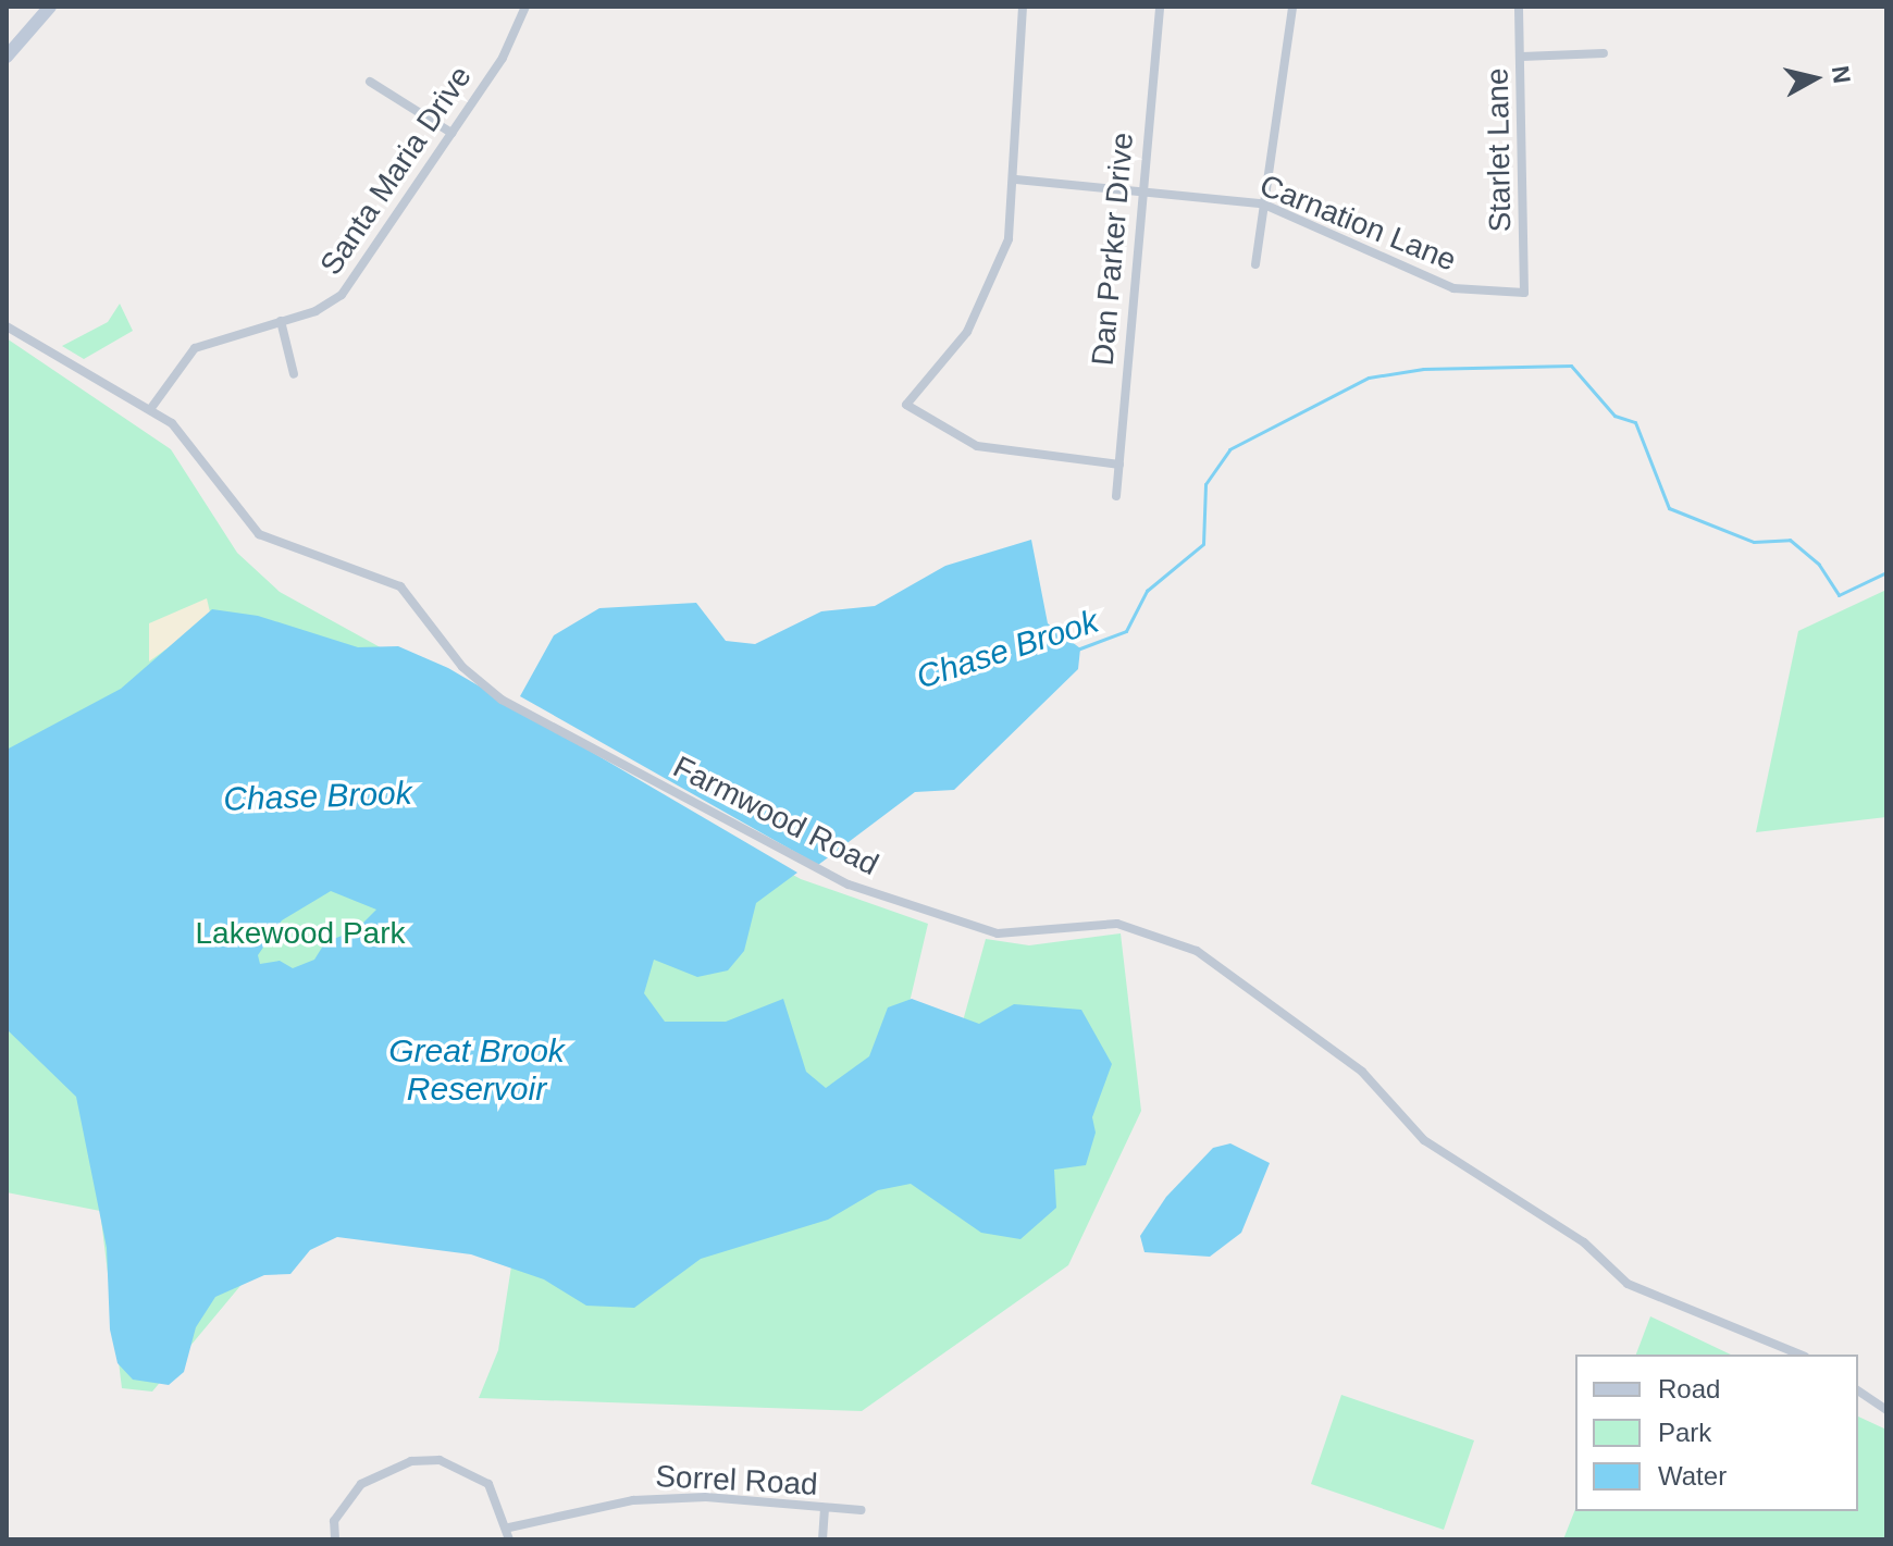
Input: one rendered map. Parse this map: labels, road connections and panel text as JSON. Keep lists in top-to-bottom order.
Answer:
{
  "streets": {
    "street": [
      "Starlet Lane",
      "Santa Maria Drive",
      "Carnation Lane",
      "Dan Parker Drive",
      "Farmwood Road",
      "Sorrel Road"
    ]
  },
  "crossings": [
    ["Starlet Lane", "Carnation Lane"],
    ["Santa Maria Drive", "Farmwood Road"],
    ["Carnation Lane", "Dan Parker Drive"]
  ],
  "water": ["Chase Brook", "Great Brook Reservoir"],
  "parks": ["Lakewood Park"],
  "legend": ["Road", "Park", "Water"],
  "north": "right"
}
